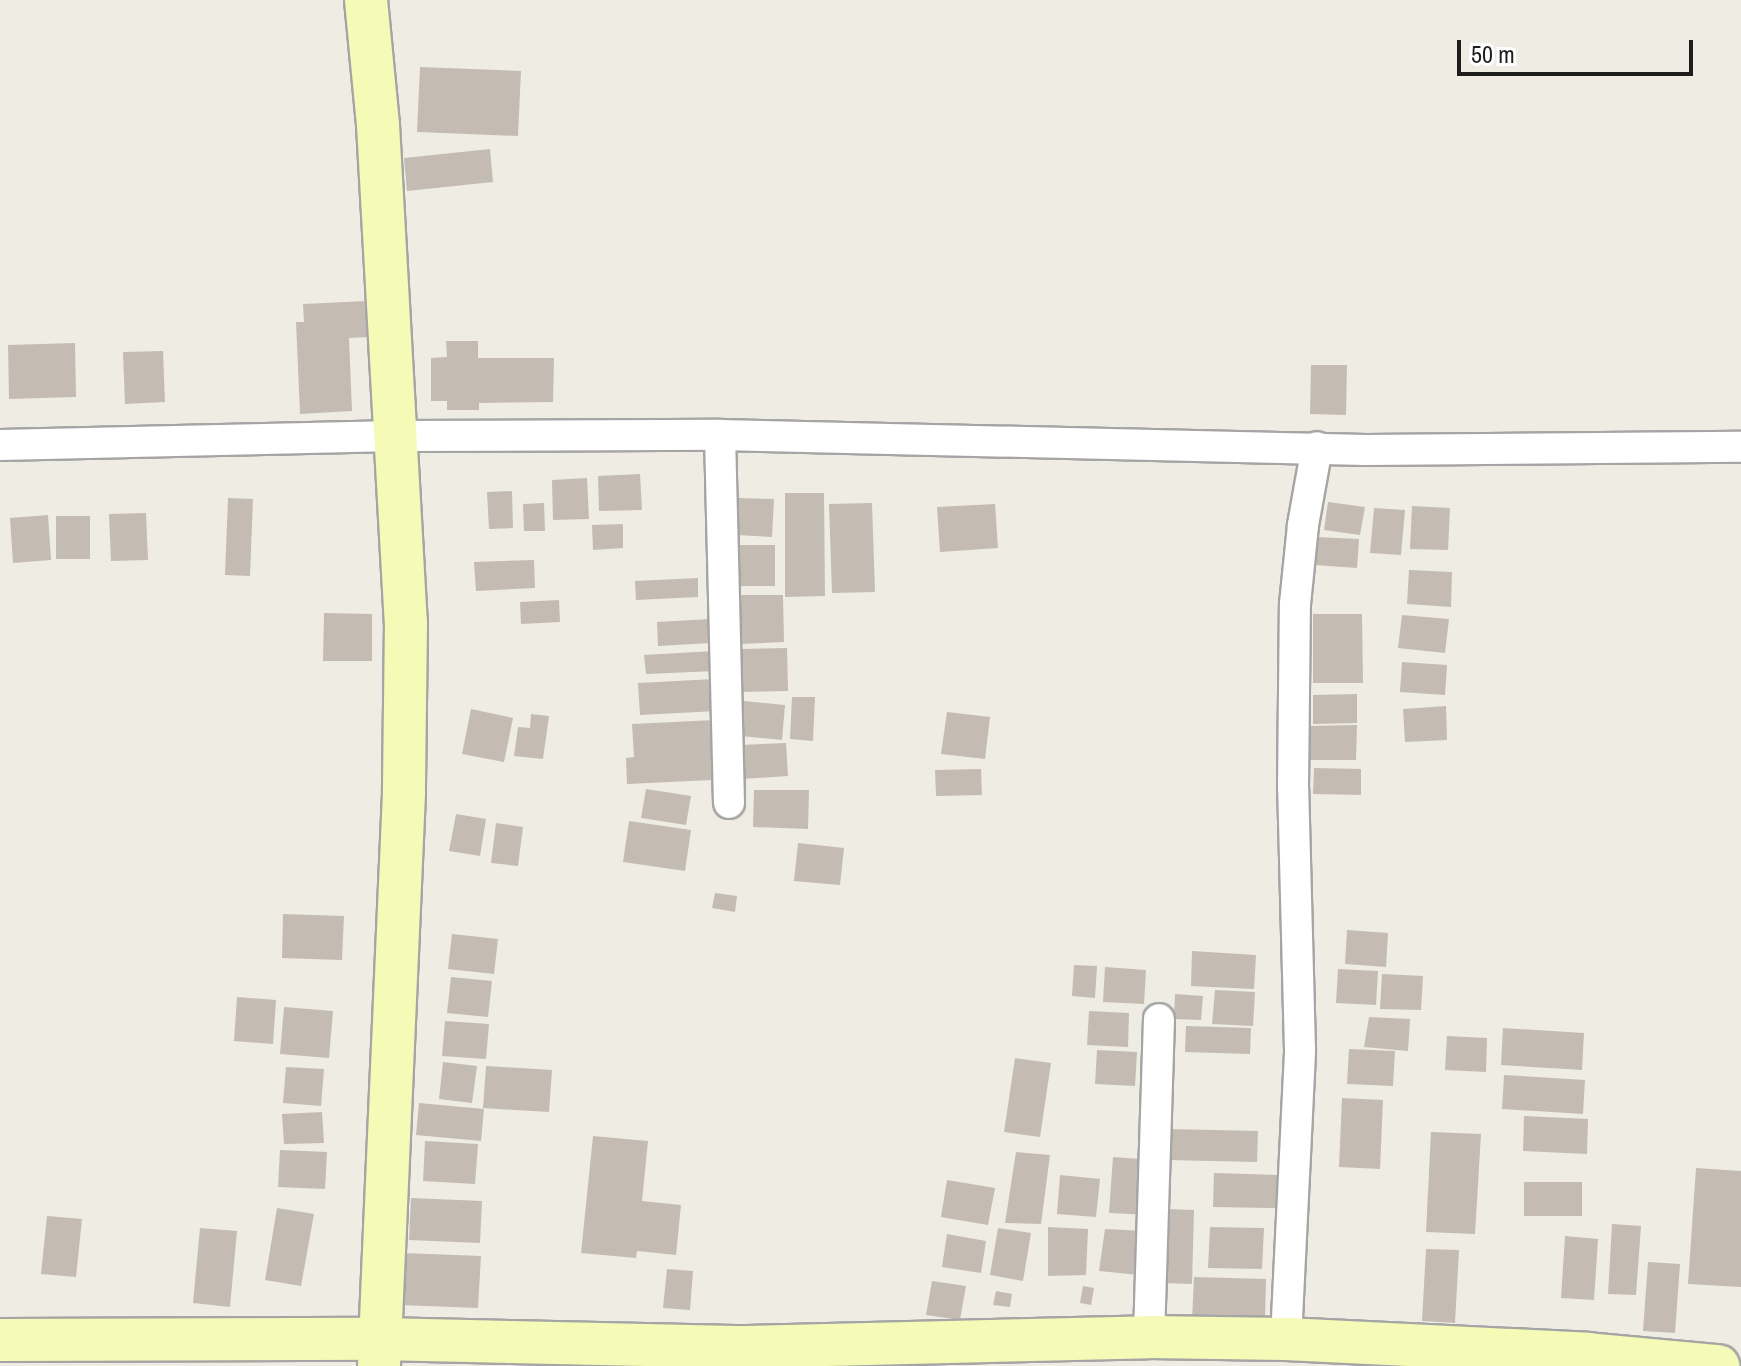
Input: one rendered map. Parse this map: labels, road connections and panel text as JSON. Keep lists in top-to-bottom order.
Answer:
{
  "scale_bar": "50 m"
}
